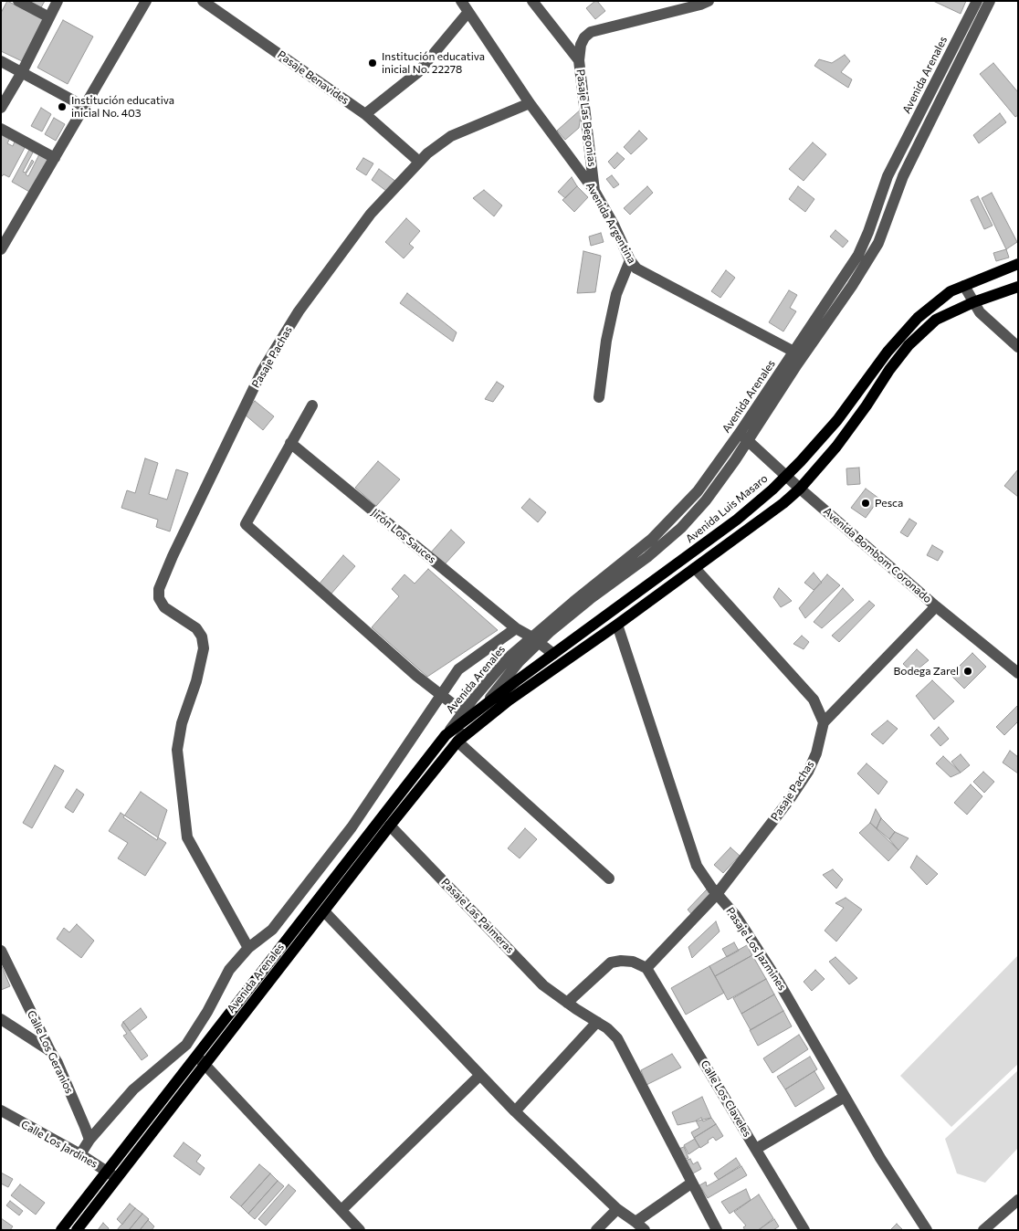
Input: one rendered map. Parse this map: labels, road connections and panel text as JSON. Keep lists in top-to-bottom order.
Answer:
{
  "streets": {
    "main road": ["Avenida Arenales", "Avenida Luis Masaro"],
    "street": [
      "Pasaje Benavides",
      "Pasaje Las Begonias",
      "Avenida Argentina",
      "Pasaje Pachas",
      "Jirón Los Sauces",
      "Avenida Bombom Coronado",
      "Pasaje Las Palmeras",
      "Pasaje Los Jazmines",
      "Calle Los Geranios",
      "Calle Los Claveles",
      "Calle Los Jardines"
    ]
  },
  "crossings": [
    ["Avenida Arenales", "Avenida Argentina"],
    ["Avenida Arenales", "Avenida Luis Masaro"],
    ["Avenida Arenales", "Jirón Los Sauces"],
    ["Avenida Arenales", "Pasaje Las Palmeras"],
    ["Avenida Arenales", "Pasaje Los Jazmines"],
    ["Avenida Arenales", "Calle Los Jardines"],
    ["Pasaje Benavides", "Pasaje Pachas"],
    ["Pasaje Las Begonias", "Avenida Argentina"],
    ["Avenida Argentina", "Pasaje Pachas"],
    ["Pasaje Pachas", "Pasaje Los Jazmines"],
    ["Pasaje Pachas", "Calle Los Claveles"],
    ["Avenida Luis Masaro", "Avenida Bombom Coronado"],
    ["Avenida Luis Masaro", "Calle Los Jardines"]
  ],
  "places": [
    "Institución educativa inicial No. 22278",
    "Institución educativa inicial No. 403",
    "Pesca",
    "Bodega Zarel"
  ]
}
